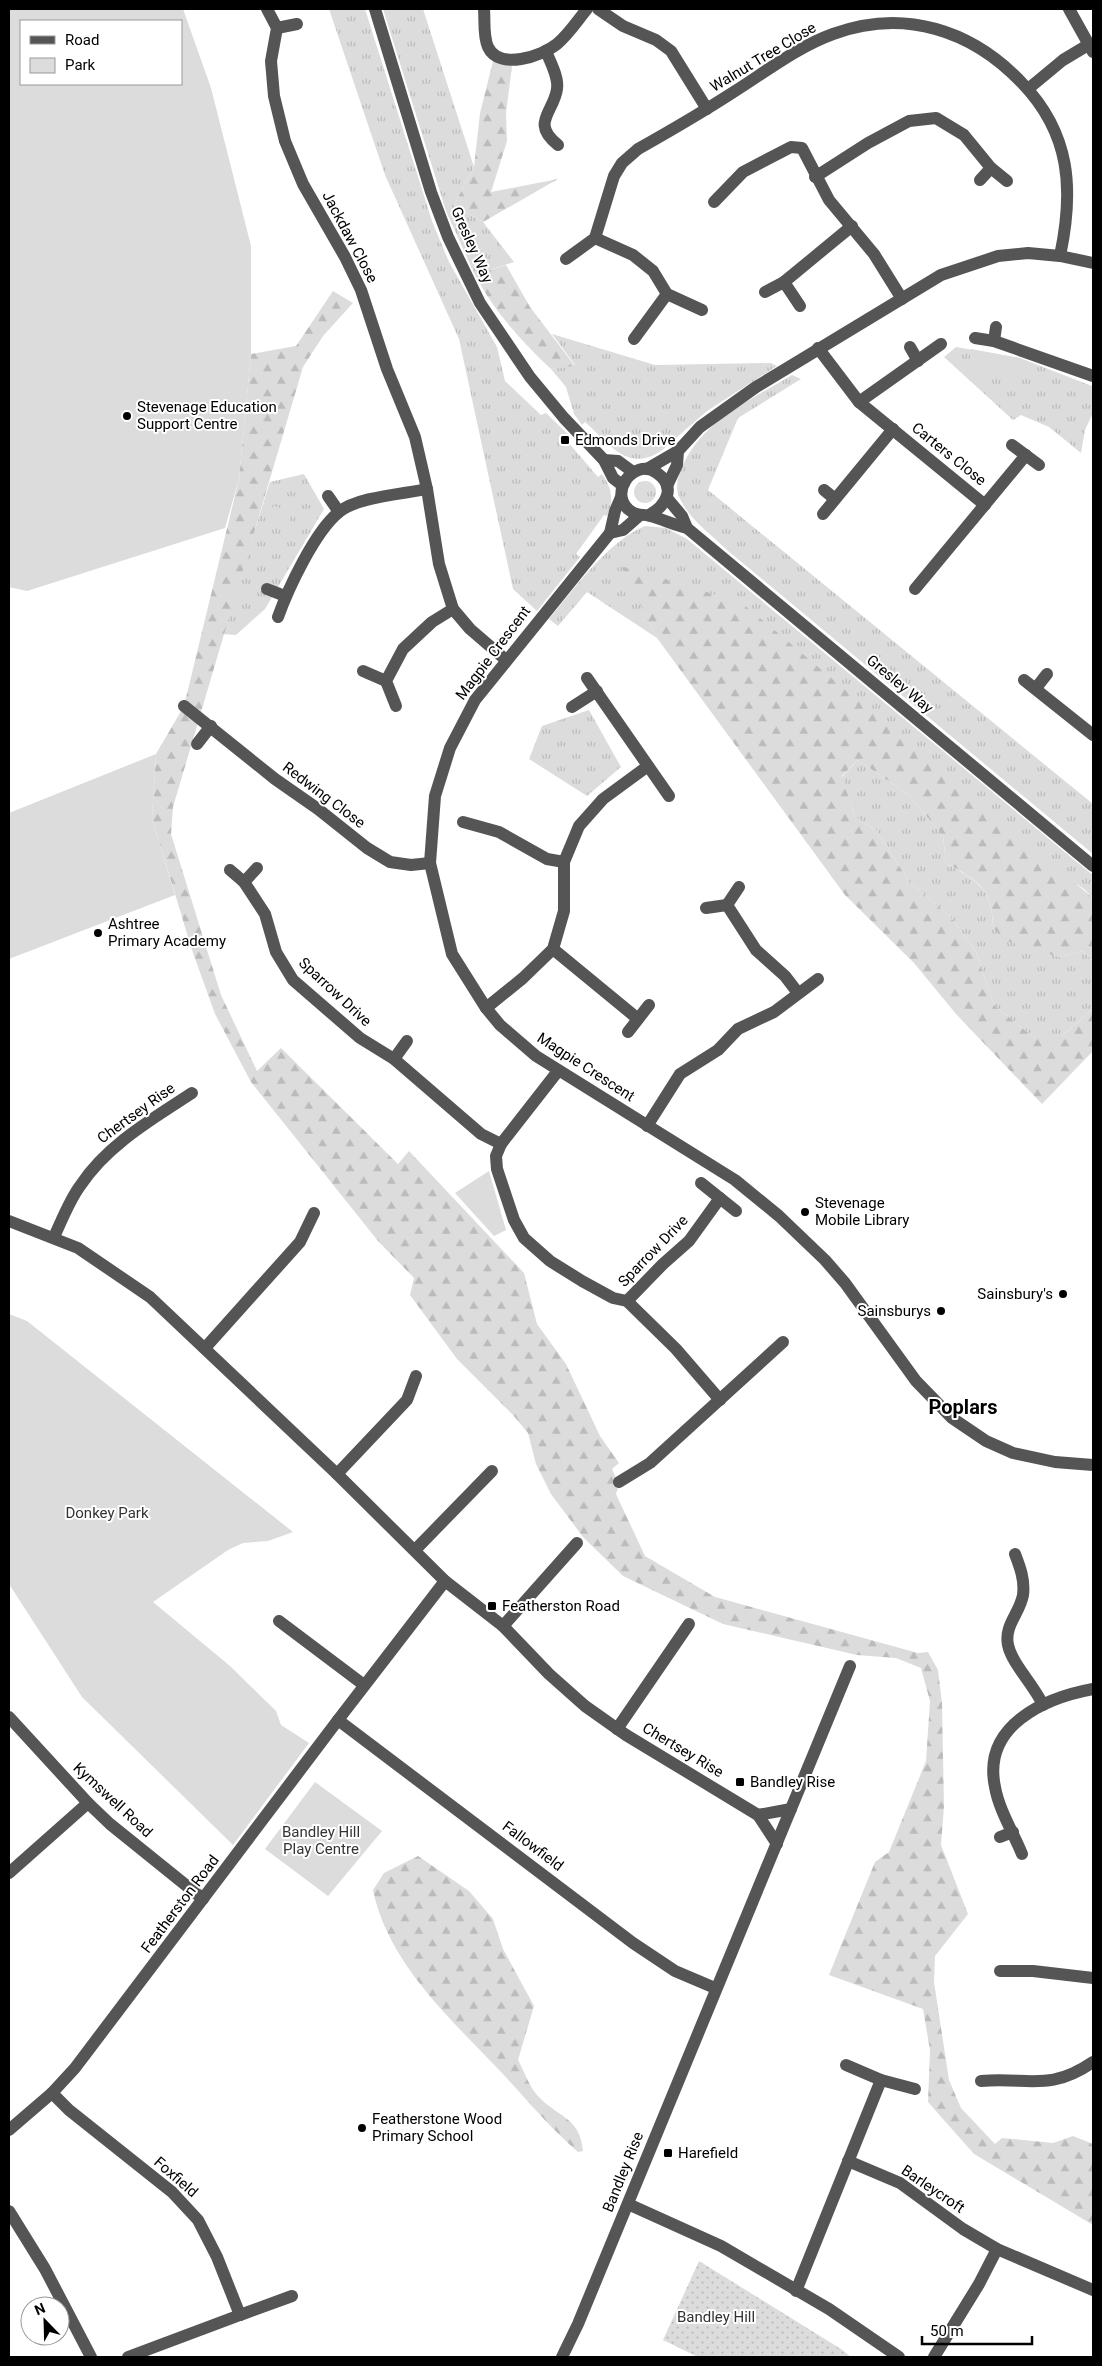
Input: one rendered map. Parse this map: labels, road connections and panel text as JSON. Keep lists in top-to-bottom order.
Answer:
{
  "streets": {
    "street": [
      "Walnut Tree Close",
      "Jackdaw Close",
      "Gresley Way",
      "Carters Close",
      "Magpie Crescent",
      "Redwing Close",
      "Sparrow Drive",
      "Chertsey Rise",
      "Kymswell Road",
      "Fallowfield",
      "Featherston Road",
      "Bandley Rise",
      "Foxfield",
      "Barleycroft"
    ]
  },
  "crossings": [
    ["Jackdaw Close", "Magpie Crescent"],
    ["Gresley Way", "Magpie Crescent"],
    ["Magpie Crescent", "Redwing Close"],
    ["Magpie Crescent", "Sparrow Drive"],
    ["Chertsey Rise", "Featherston Road"],
    ["Chertsey Rise", "Bandley Rise"],
    ["Kymswell Road", "Featherston Road"],
    ["Fallowfield", "Featherston Road"],
    ["Fallowfield", "Bandley Rise"],
    ["Featherston Road", "Foxfield"]
  ],
  "districts": ["Poplars"],
  "parks": ["Donkey Park", "Bandley Hill Play Centre", "Bandley Hill"],
  "places": {
    "other": [
      "Stevenage Education Support Centre",
      "Ashtree Primary Academy",
      "Stevenage Mobile Library",
      "Sainsbury's",
      "Sainsburys",
      "Featherstone Wood Primary School"
    ],
    "transit": [
      "Edmonds Drive",
      "Featherston Road",
      "Bandley Rise",
      "Harefield"
    ]
  },
  "legend": ["Road", "Park"],
  "scale_bar": "50 m",
  "north": "top left"
}
